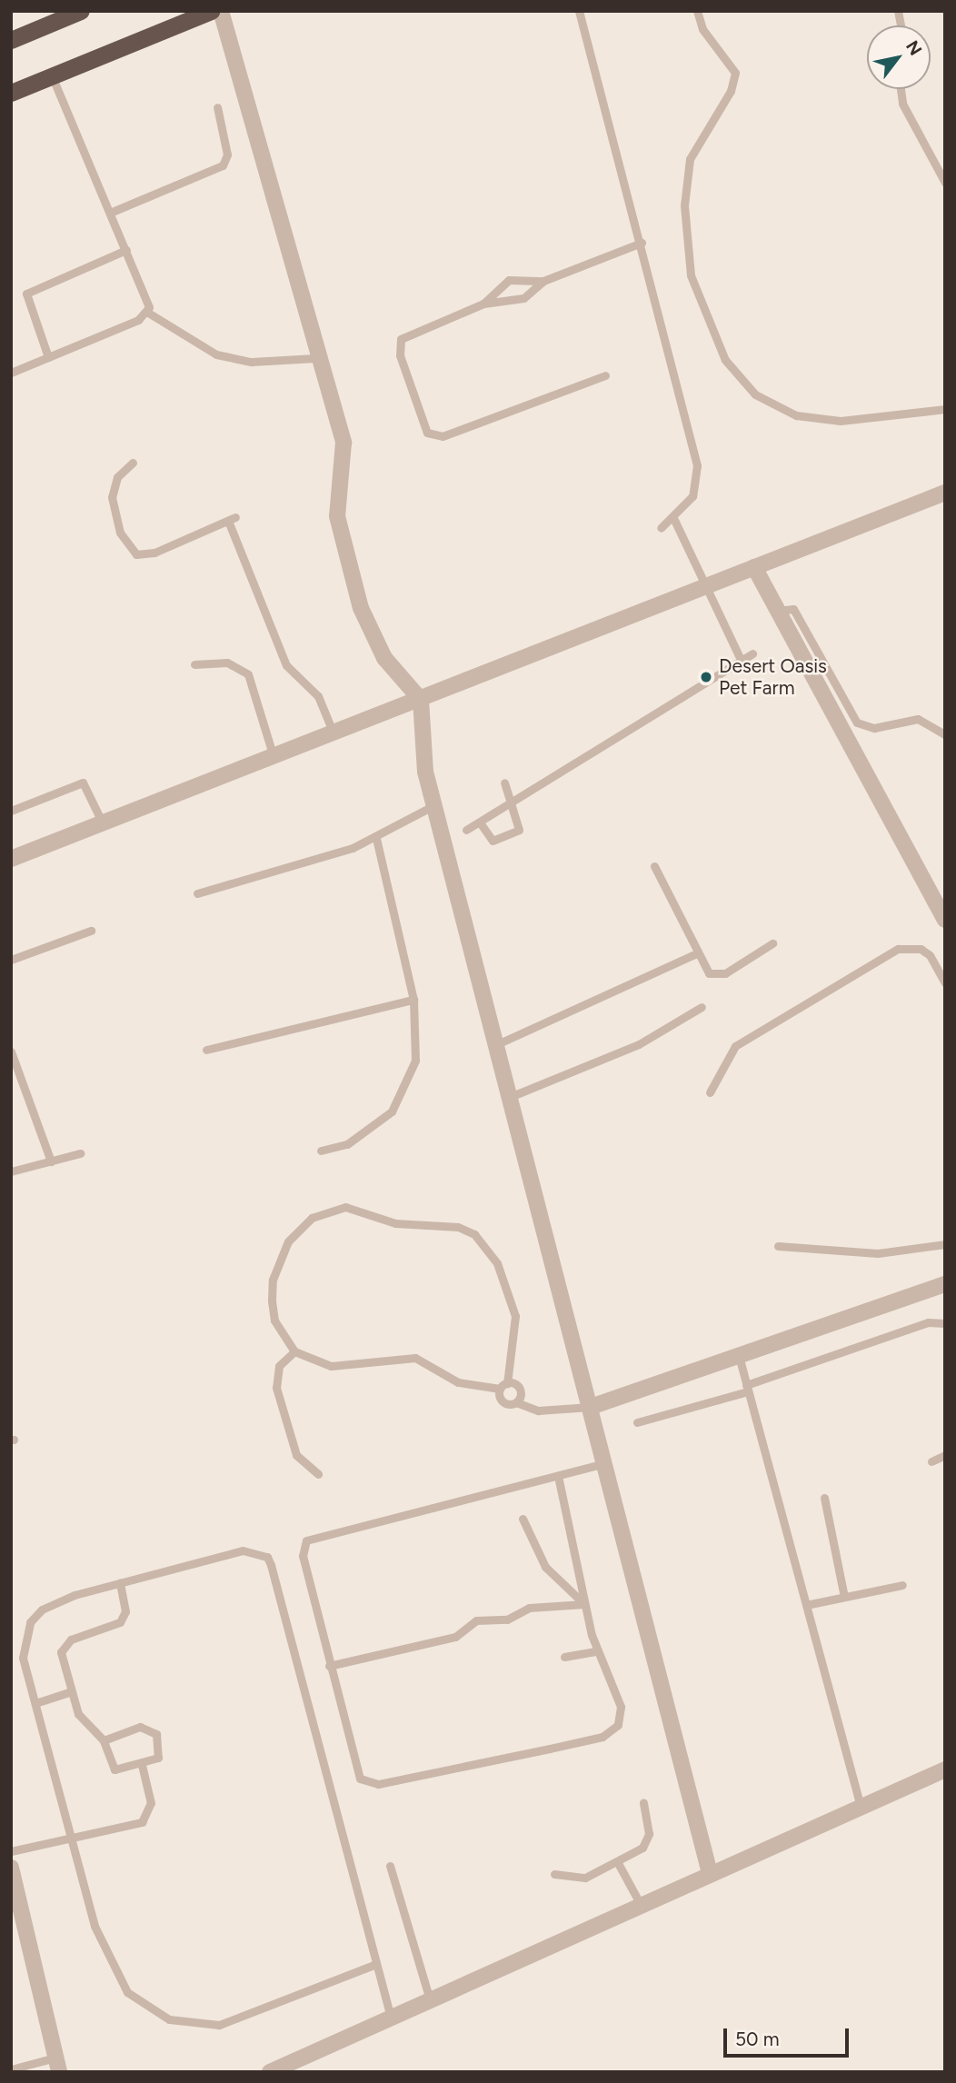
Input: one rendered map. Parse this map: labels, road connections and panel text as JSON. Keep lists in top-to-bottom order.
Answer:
{
  "places": ["Desert Oasis Pet Farm"],
  "scale_bar": "50 m",
  "north": "top right"
}
